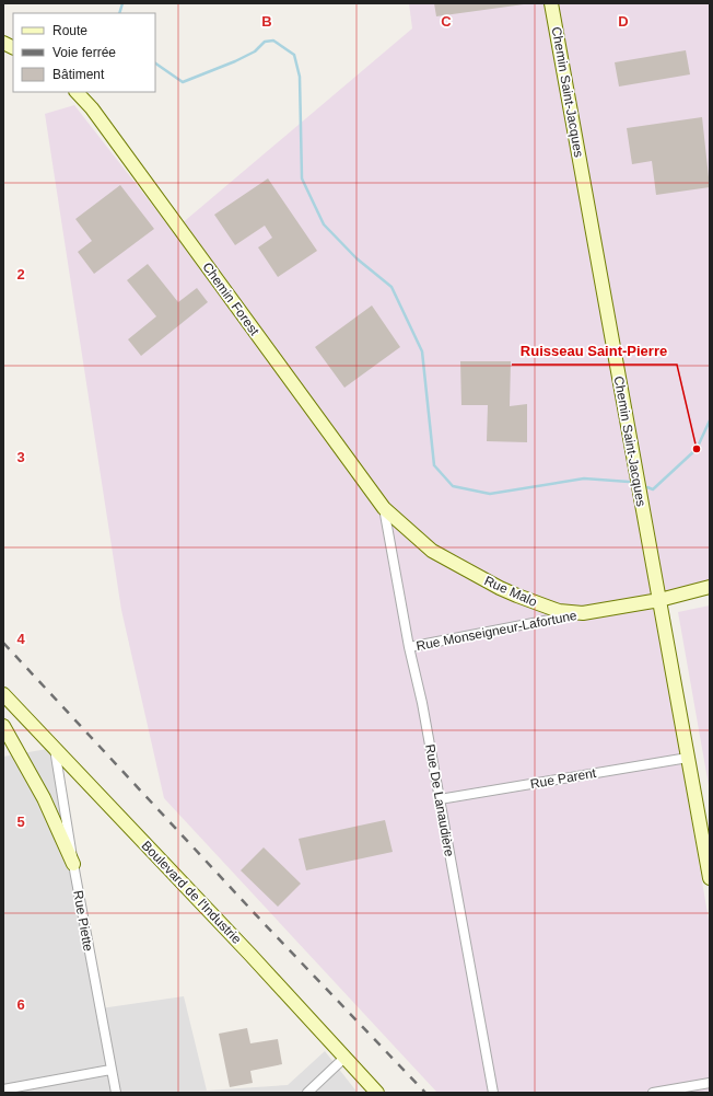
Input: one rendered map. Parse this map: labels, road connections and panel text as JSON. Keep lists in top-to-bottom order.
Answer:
{
  "streets": {
    "street": [
      "Chemin Saint-Jacques",
      "Chemin Forest",
      "Rue Malo",
      "Rue Monseigneur-Lafortune",
      "Rue Parent",
      "Rue De Lanaudière",
      "Boulevard de l'Industrie",
      "Rue Piette"
    ]
  },
  "crossings": [
    ["Chemin Saint-Jacques", "Rue Malo"],
    ["Chemin Saint-Jacques", "Rue Parent"],
    ["Chemin Forest", "Rue Malo"],
    ["Chemin Forest", "Rue De Lanaudière"],
    ["Rue Malo", "Rue Monseigneur-Lafortune"],
    ["Rue Malo", "Rue De Lanaudière"],
    ["Rue Monseigneur-Lafortune", "Rue De Lanaudière"],
    ["Rue Parent", "Rue De Lanaudière"],
    ["Boulevard de l'Industrie", "Rue Piette"]
  ],
  "places": ["Ruisseau Saint-Pierre"],
  "legend": ["Route", "Voie ferrée", "Bâtiment"],
  "grid": {
    "columns": ["B", "C", "D"],
    "rows": [
      "2",
      "3",
      "4",
      "5",
      "6"
    ]
  }
}
